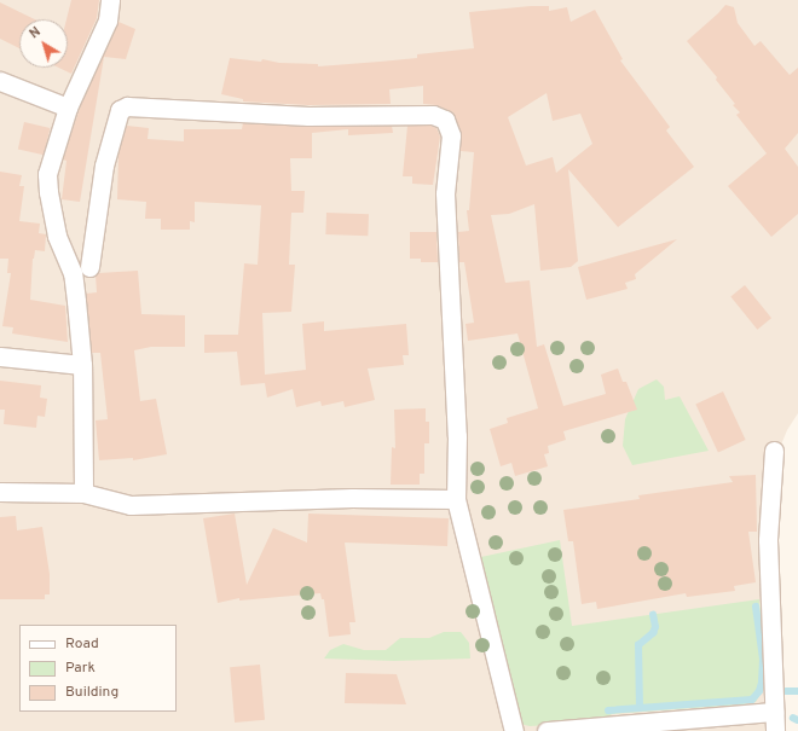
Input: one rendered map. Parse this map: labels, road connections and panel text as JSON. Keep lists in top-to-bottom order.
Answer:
{
  "legend": ["Road", "Park", "Building"],
  "north": "top left"
}
